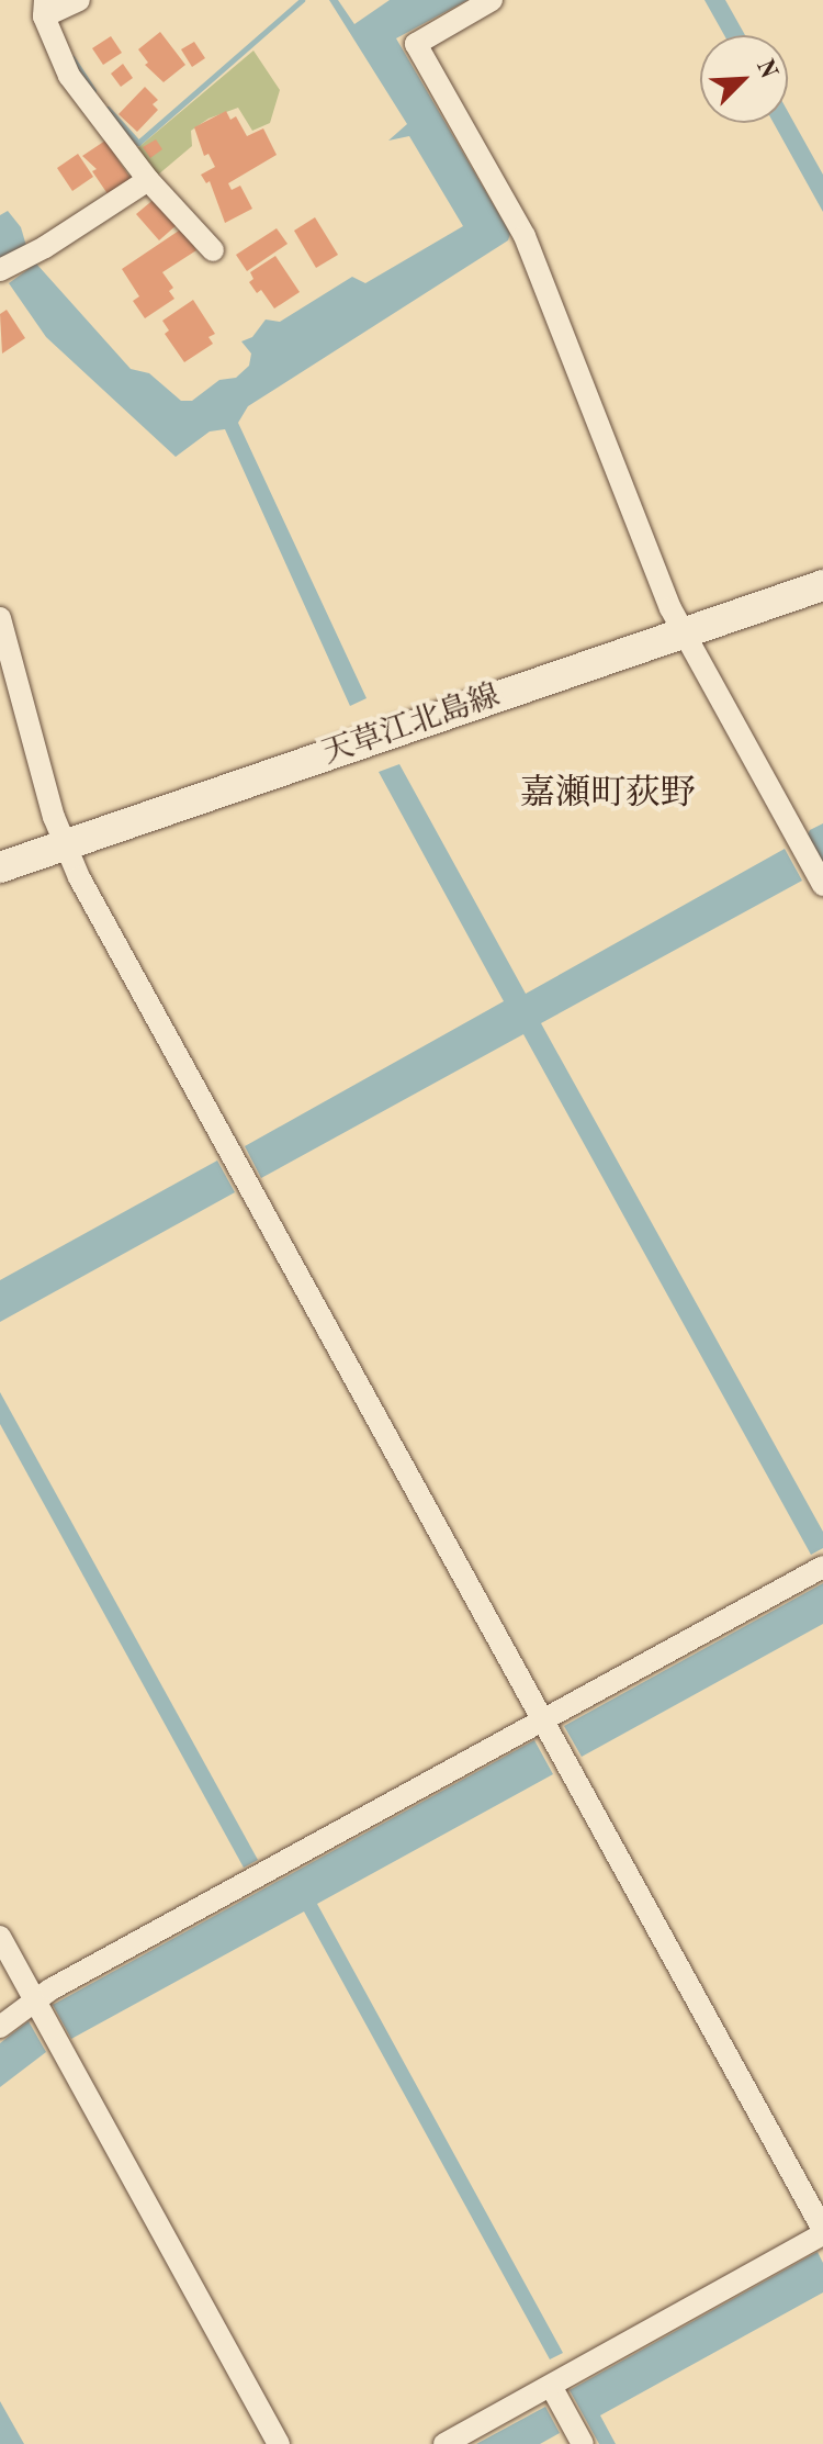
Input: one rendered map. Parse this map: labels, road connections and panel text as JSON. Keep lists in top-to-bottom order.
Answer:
{
  "streets": {
    "street": ["天草江北島線"]
  },
  "districts": ["嘉瀬町荻野"],
  "north": "top right"
}
